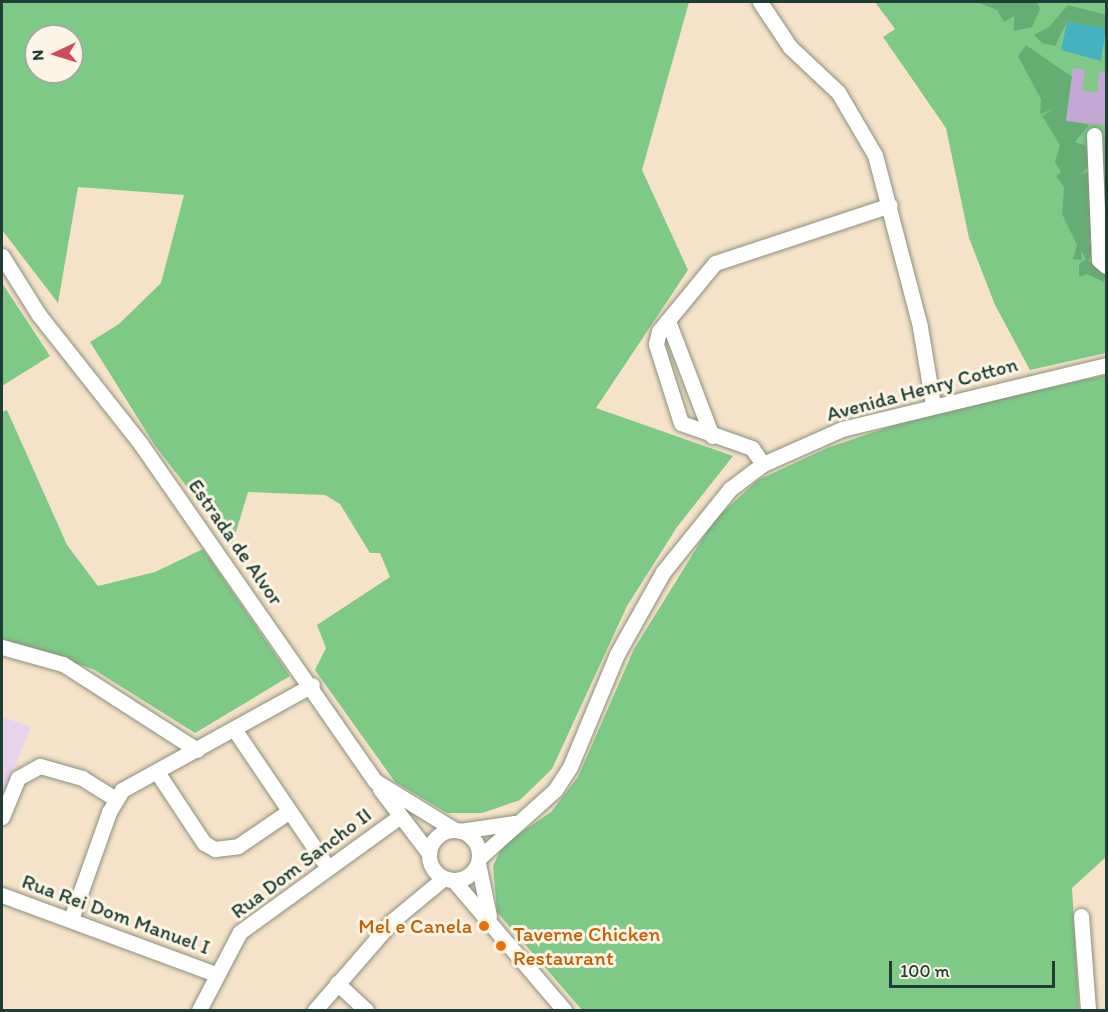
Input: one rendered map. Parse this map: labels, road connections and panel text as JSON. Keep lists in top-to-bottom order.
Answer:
{
  "streets": {
    "street": [
      "Avenida Henry Cotton",
      "Estrada de Alvor",
      "Rua Dom Sancho II",
      "Rua Rei Dom Manuel I"
    ]
  },
  "crossings": [
    ["Avenida Henry Cotton", "Estrada de Alvor"],
    ["Estrada de Alvor", "Rua Dom Sancho II"],
    ["Rua Dom Sancho II", "Rua Rei Dom Manuel I"]
  ],
  "places": ["Mel e Canela", "Taverne Chicken Restaurant"],
  "scale_bar": "100 m",
  "north": "left"
}
